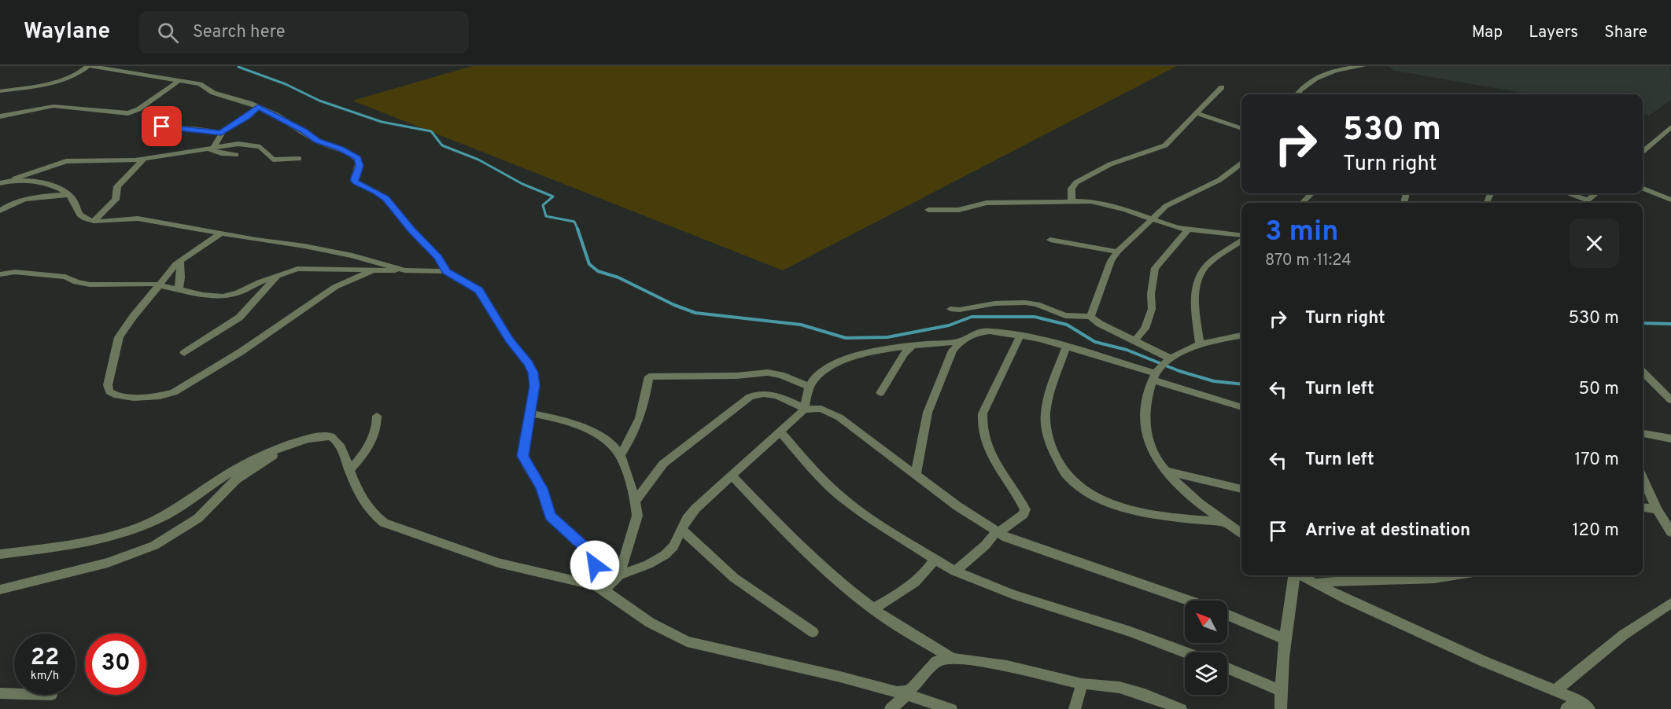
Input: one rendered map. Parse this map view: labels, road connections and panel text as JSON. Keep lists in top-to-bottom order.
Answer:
{
  "north": "top left",
  "page": {
    "header": "Waylane",
    "search": "Search here",
    "nav": ["Map", "Layers", "Share"],
    "turn": ["530 m", "Turn right"],
    "heading": ["3 min", "870 m · 11:24"],
    "list": [
      {
        "name": "Turn right",
        "value": "530 m"
      },
      {
        "name": "Turn left",
        "value": "50 m"
      },
      {
        "name": "Turn left",
        "value": "170 m"
      },
      {
        "name": "Arrive at destination",
        "value": "120 m"
      }
    ],
    "speed": "22 km/h",
    "limit": "30"
  }
}
